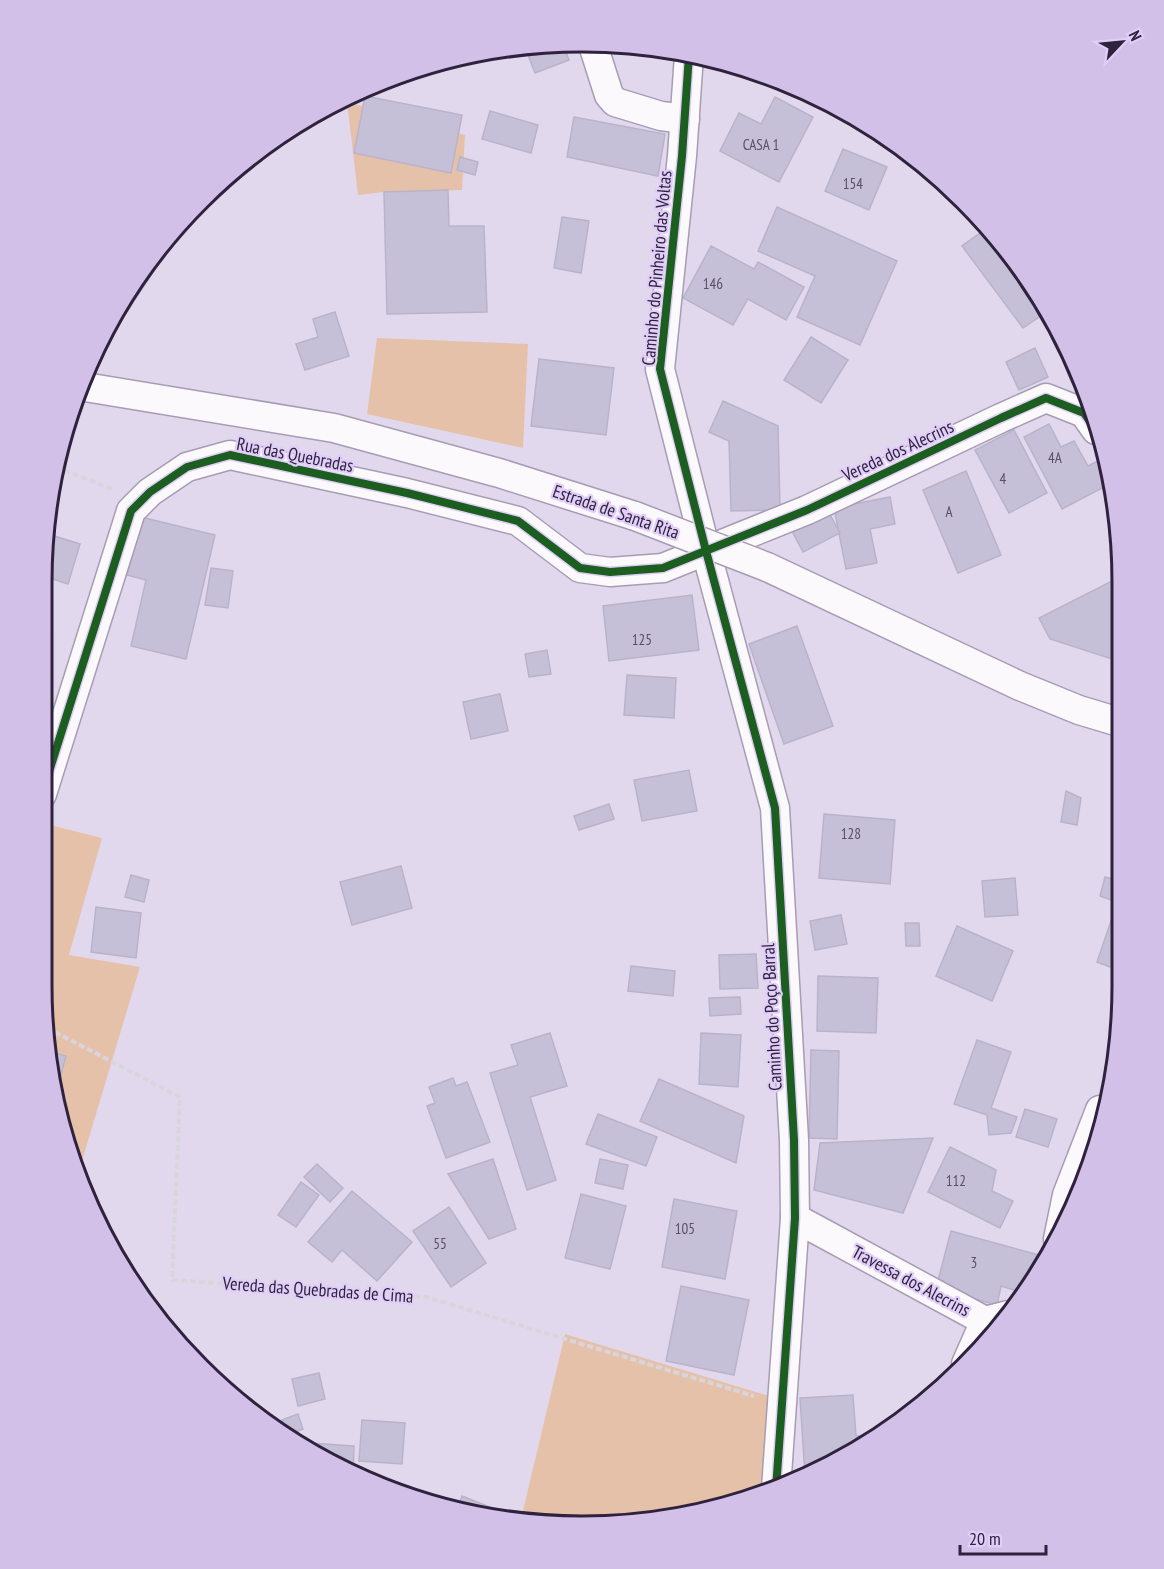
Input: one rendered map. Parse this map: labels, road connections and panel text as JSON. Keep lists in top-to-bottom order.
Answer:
{
  "streets": {
    "street": [
      "Caminho do Pinheiro das Voltas",
      "Vereda dos Alecrins",
      "Rua das Quebradas",
      "Estrada de Santa Rita",
      "Caminho do Poço Barral",
      "Travessa dos Alecrins"
    ],
    "path": ["Vereda das Quebradas de Cima"]
  },
  "crossings": [
    ["Caminho do Pinheiro das Voltas", "Vereda dos Alecrins"],
    ["Caminho do Pinheiro das Voltas", "Rua das Quebradas"],
    ["Caminho do Pinheiro das Voltas", "Caminho do Poço Barral"],
    ["Vereda dos Alecrins", "Rua das Quebradas"],
    ["Vereda dos Alecrins", "Caminho do Poço Barral"],
    ["Rua das Quebradas", "Caminho do Poço Barral"],
    ["Caminho do Poço Barral", "Travessa dos Alecrins"]
  ],
  "house_numbers": [
    "CASA 1",
    "154",
    "146",
    "4A",
    "4",
    "A",
    "125",
    "128",
    "112",
    "105",
    "55",
    "3"
  ],
  "scale_bar": "20 m",
  "north": "top right"
}
